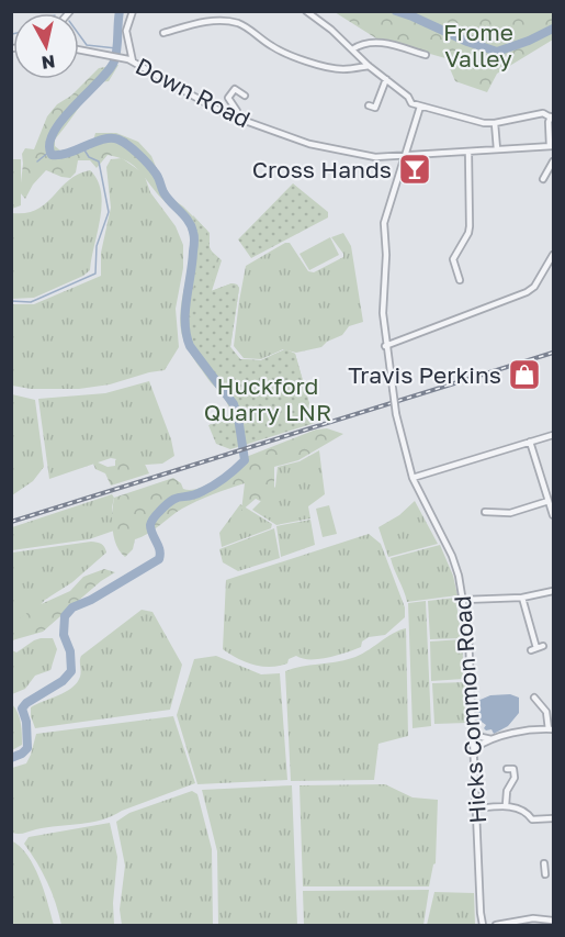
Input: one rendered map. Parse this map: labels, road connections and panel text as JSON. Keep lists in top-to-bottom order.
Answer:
{
  "streets": {
    "street": ["Down Road", "Hicks Common Road"]
  },
  "crossings": [
    ["Down Road", "Hicks Common Road"]
  ],
  "parks": ["Frome Valley", "Huckford Quarry LNR"],
  "places": {
    "bar": ["Cross Hands"],
    "shop": ["Travis Perkins"]
  },
  "north": "bottom"
}
